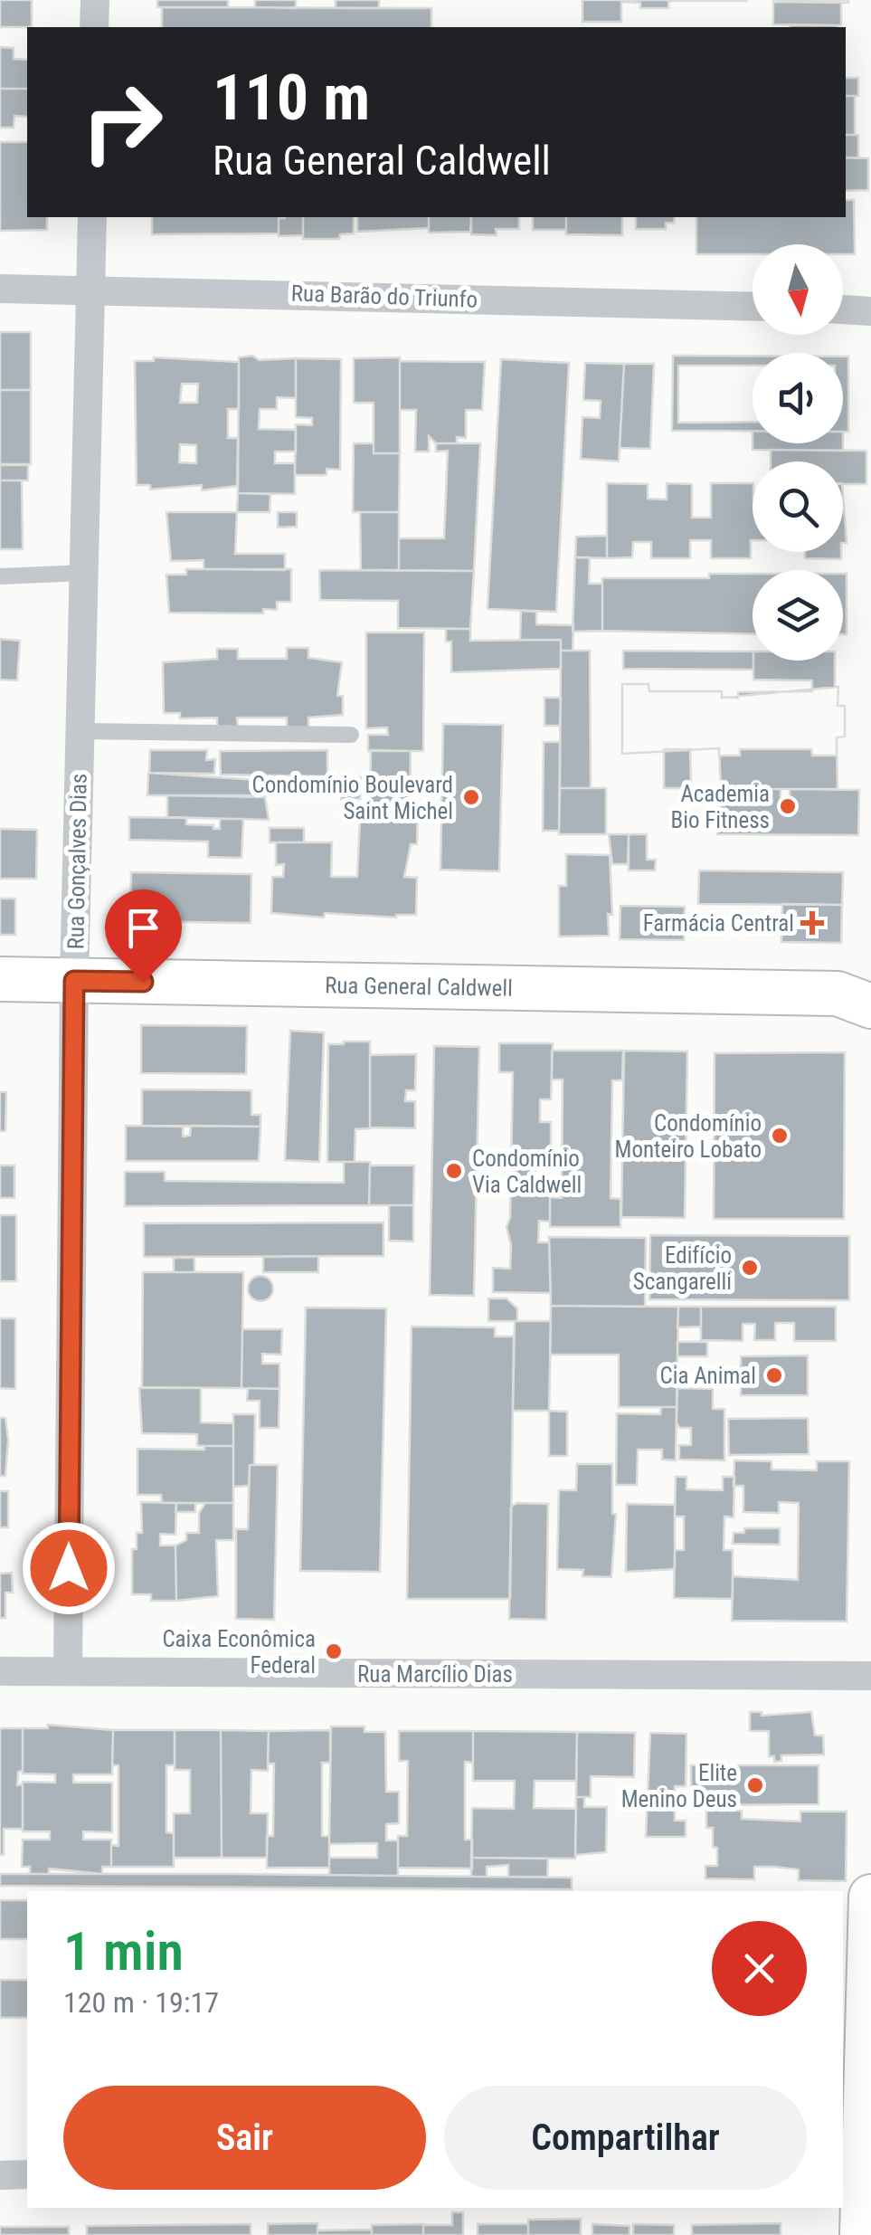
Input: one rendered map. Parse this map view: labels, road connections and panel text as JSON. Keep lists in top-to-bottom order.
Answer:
{
  "streets": {
    "street": [
      "Rua Barão do Triunfo",
      "Rua Gonçalves Dias",
      "Rua General Caldwell",
      "Rua Marcílio Dias"
    ]
  },
  "crossings": [
    ["Rua Barão do Triunfo", "Rua Gonçalves Dias"],
    ["Rua Gonçalves Dias", "Rua General Caldwell"],
    ["Rua Gonçalves Dias", "Rua Marcílio Dias"]
  ],
  "places": {
    "other": [
      "Condomínio Boulevard Saint Michel",
      "Academia Bio Fitness",
      "Condomínio Monteiro Lobato",
      "Condomínio Via Caldwell",
      "Edifício Scangarelli",
      "Cia Animal",
      "Caixa Econômica Federal",
      "Elite Menino Deus"
    ],
    "health": ["Farmácia Central"]
  },
  "north": "bottom",
  "page": {
    "turn": ["110 m", "Rua General Caldwell"],
    "heading": ["1 min", "120 m · 19:17"],
    "buttons": ["Sair", "Compartilhar"]
  }
}
